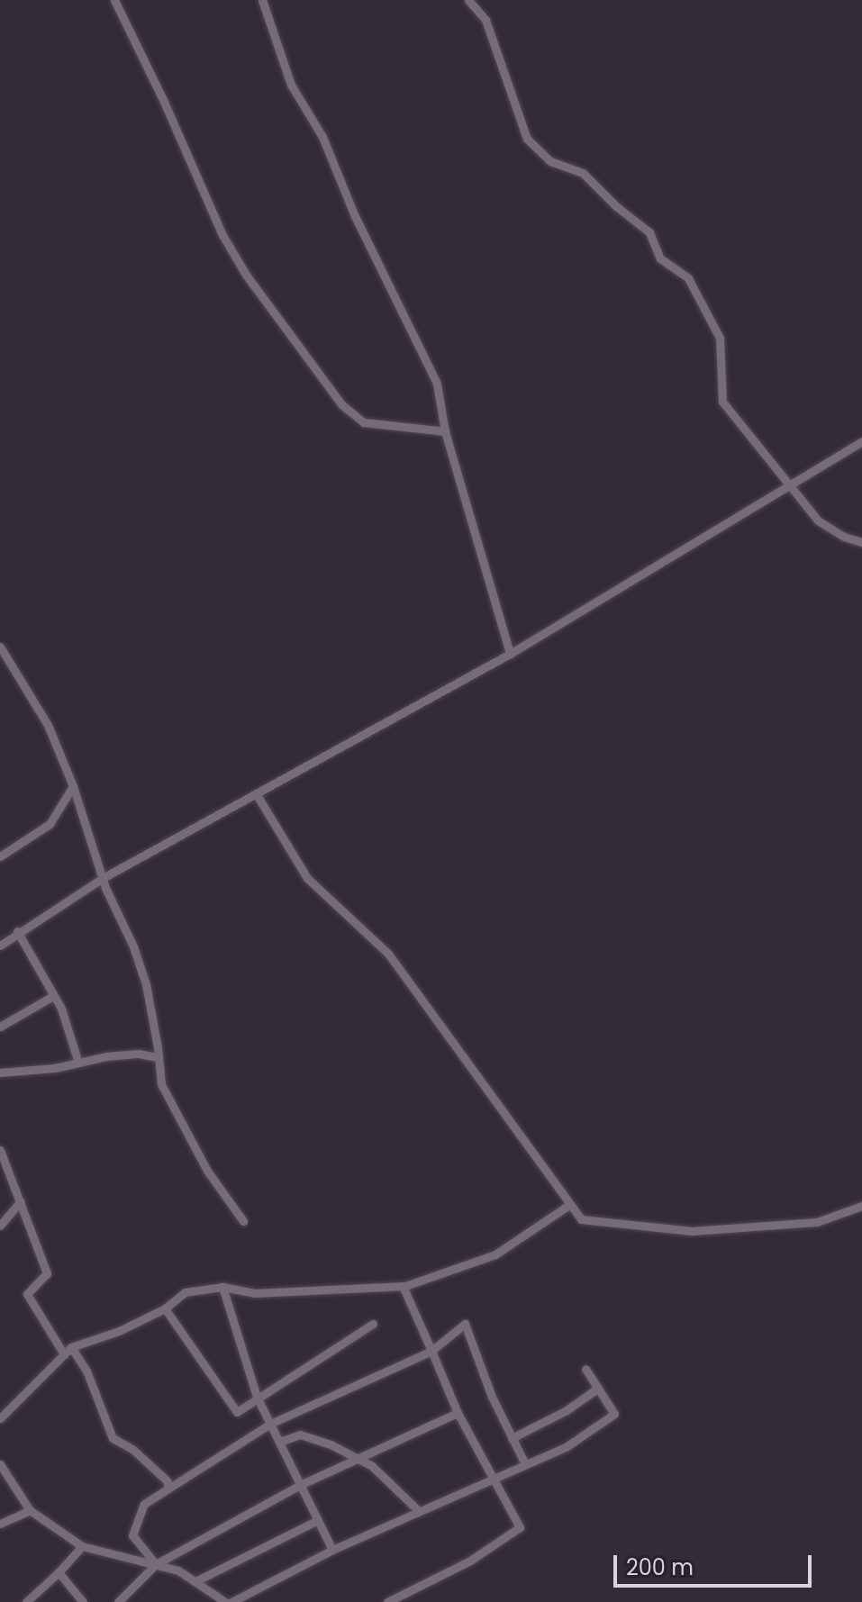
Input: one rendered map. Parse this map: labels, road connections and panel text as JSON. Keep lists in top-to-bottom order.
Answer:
{
  "scale_bar": "200 m"
}
